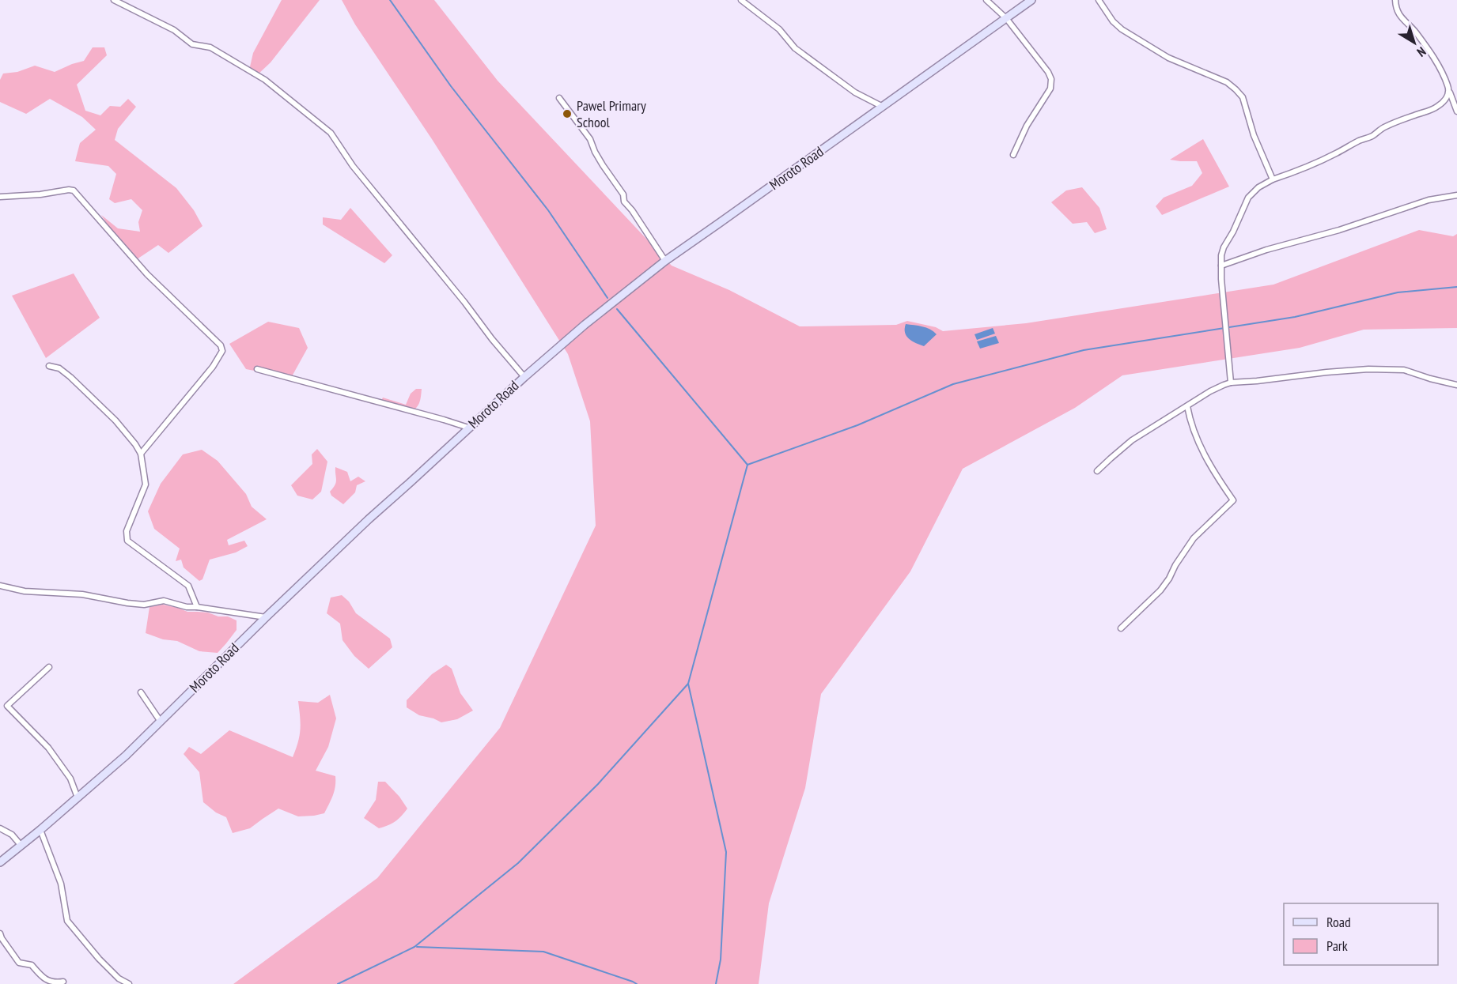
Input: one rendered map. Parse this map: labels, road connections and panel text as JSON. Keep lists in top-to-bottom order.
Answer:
{
  "streets": {
    "main road": ["Moroto Road"]
  },
  "places": ["Pawel Primary School"],
  "legend": ["Road", "Park"],
  "north": "bottom right"
}
